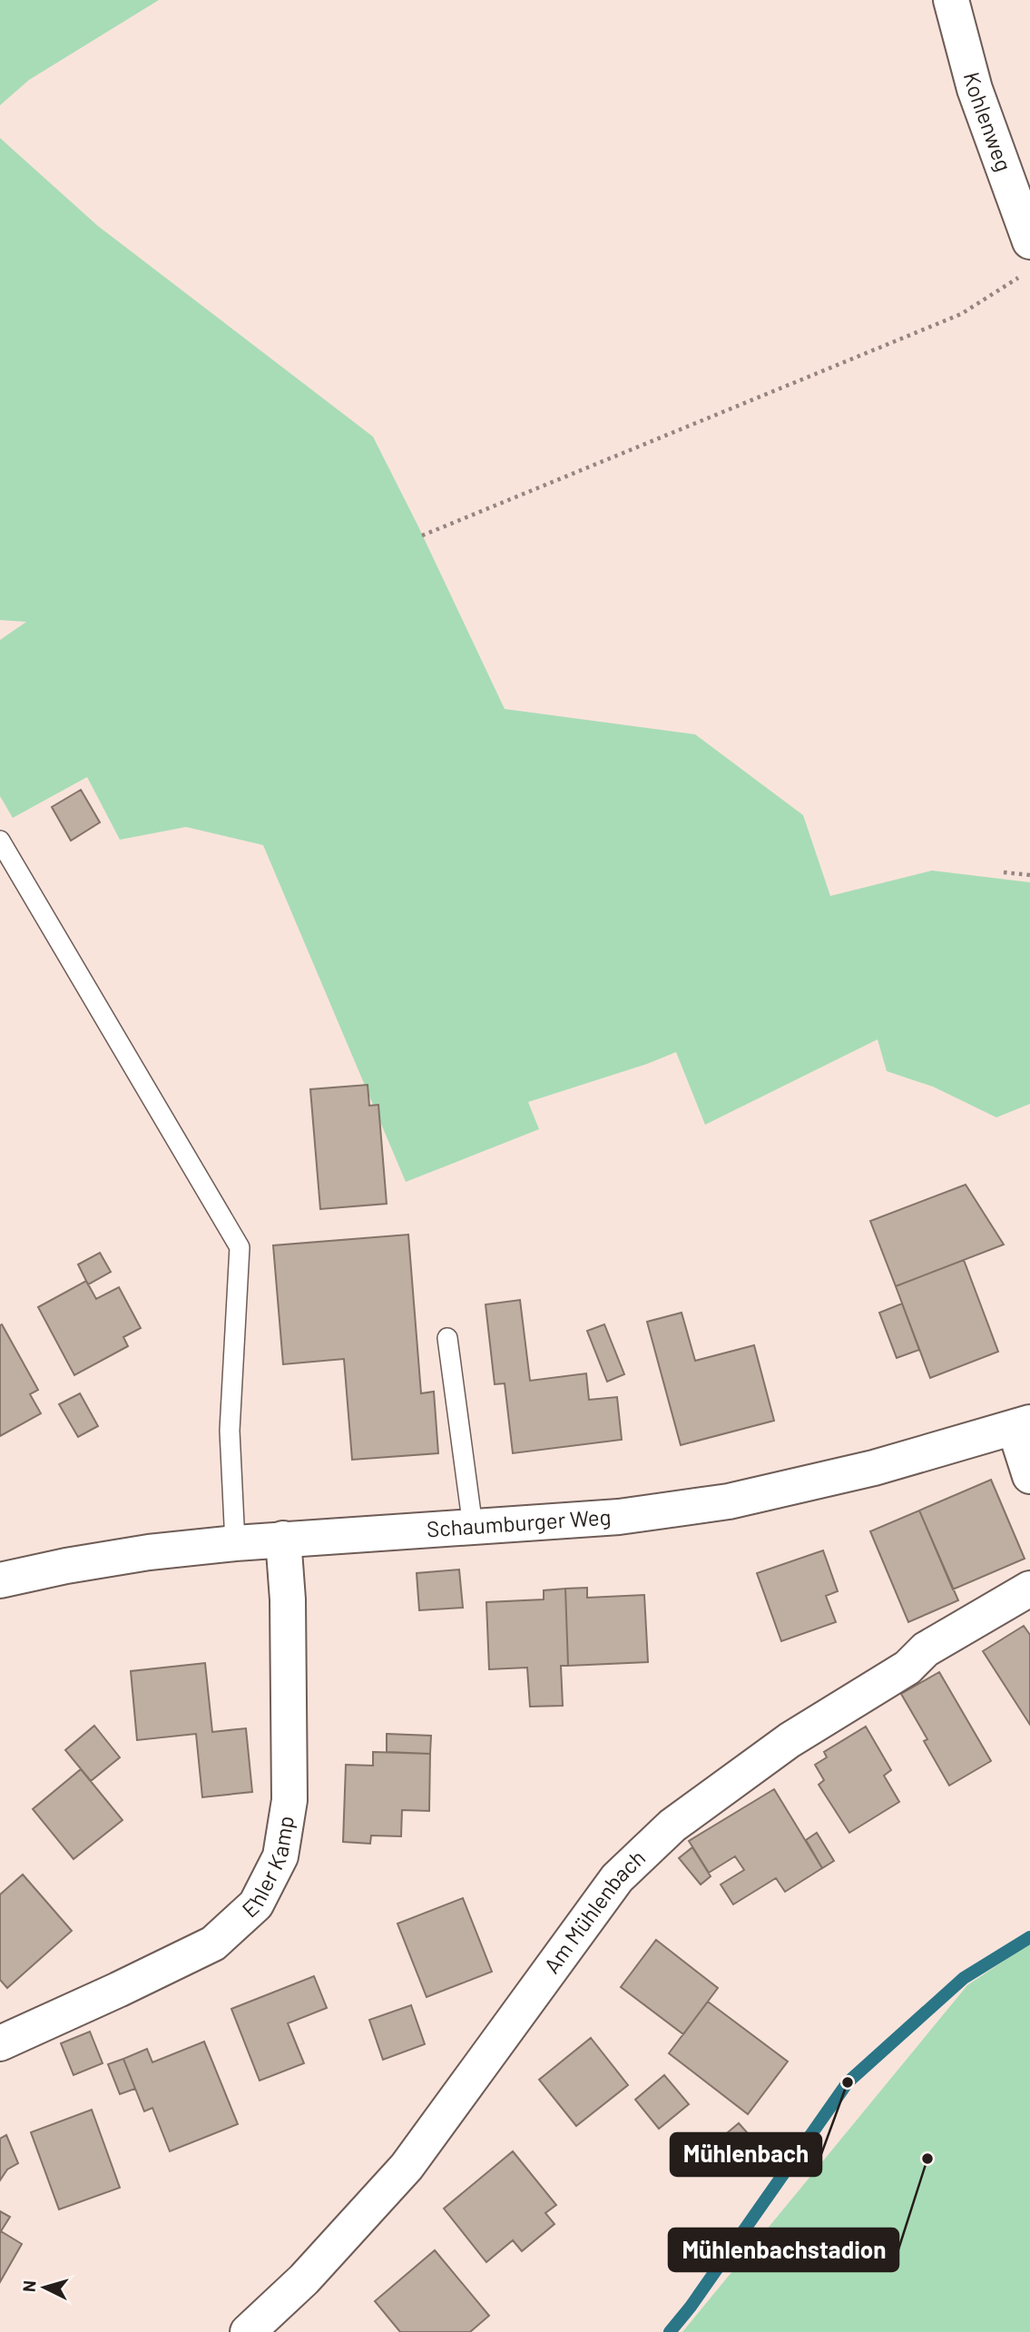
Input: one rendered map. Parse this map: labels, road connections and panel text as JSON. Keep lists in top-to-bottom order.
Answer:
{
  "streets": {
    "street": [
      "Kohlenweg",
      "Schaumburger Weg",
      "Ehler Kamp",
      "Am Mühlenbach"
    ]
  },
  "crossings": [
    ["Schaumburger Weg", "Ehler Kamp"]
  ],
  "places": ["Mühlenbach", "Mühlenbachstadion"],
  "north": "left"
}
